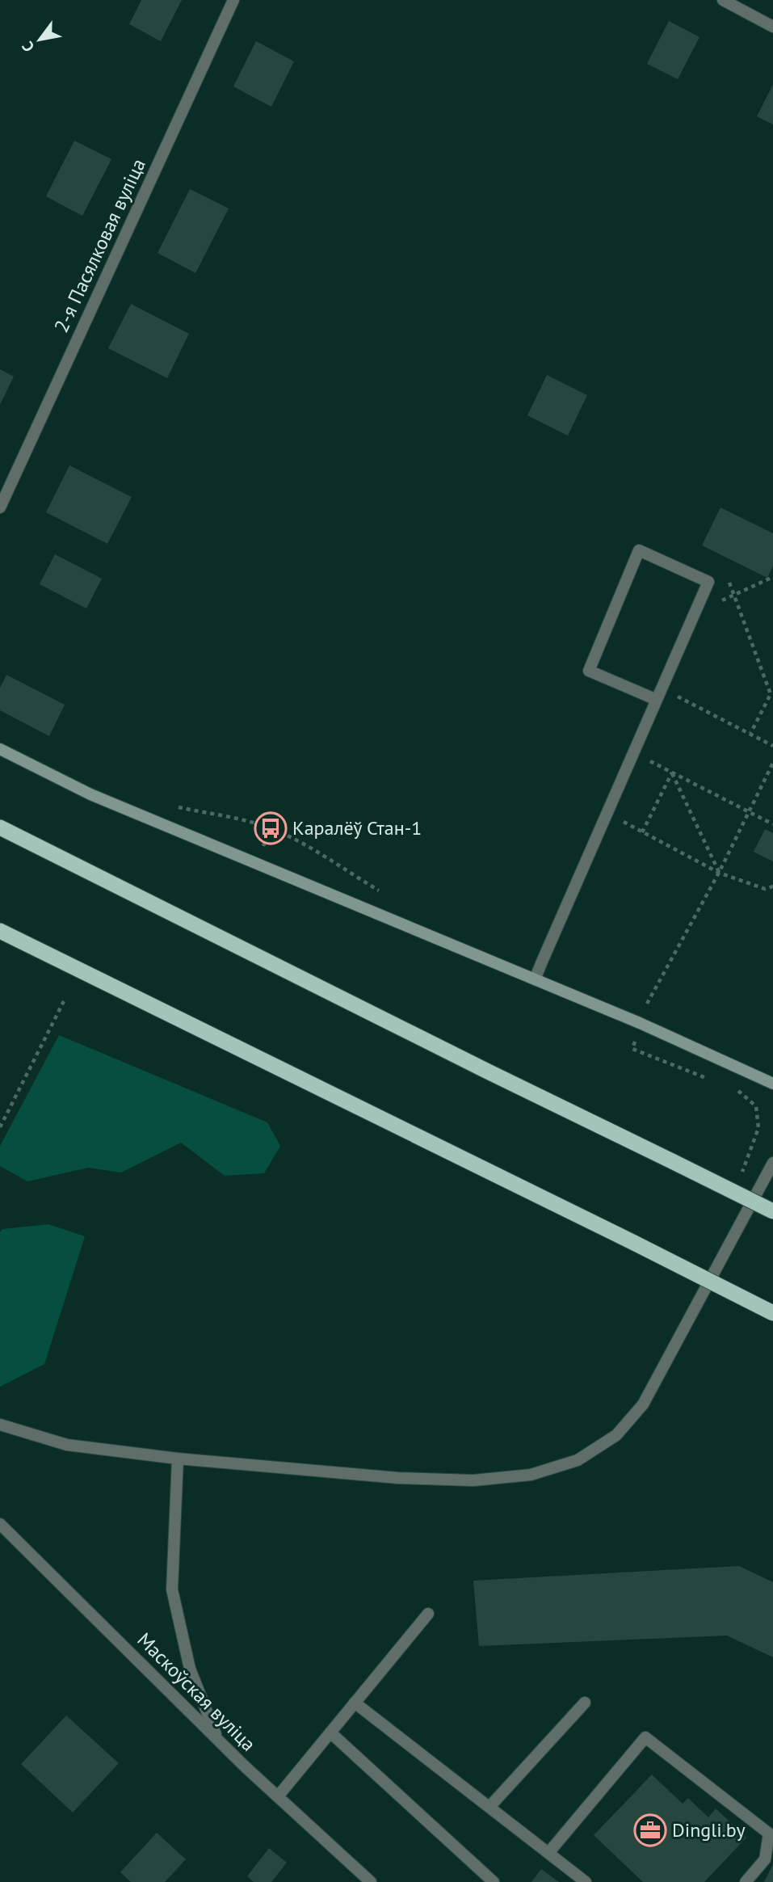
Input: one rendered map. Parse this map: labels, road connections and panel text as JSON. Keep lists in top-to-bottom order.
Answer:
{
  "streets": {
    "street": ["2-я Пасялковая вуліца", "Маскоўская вуліца"]
  },
  "places": {
    "bus stop": ["Каралёў Стан-1"],
    "office": ["Dingli.by"]
  },
  "north": "bottom left"
}
